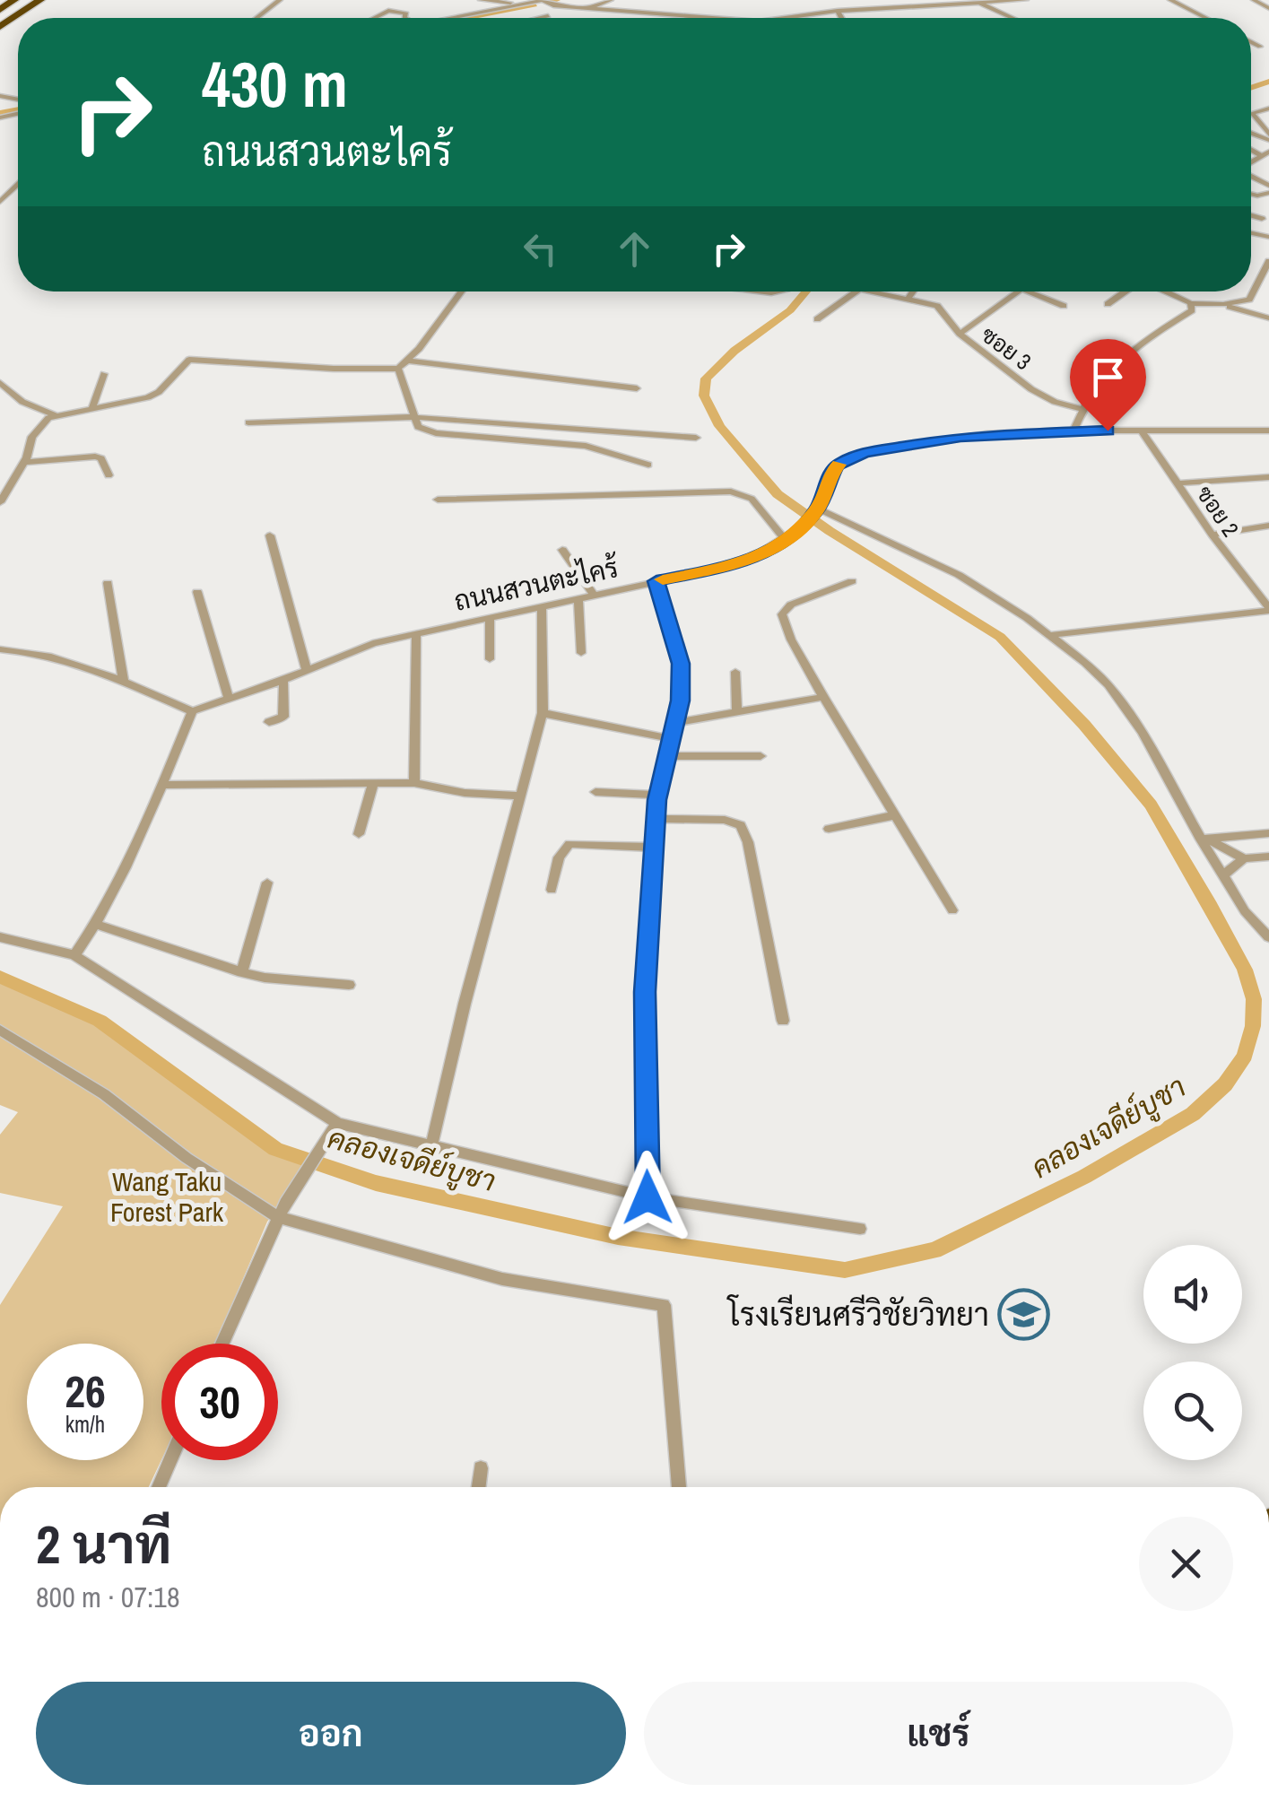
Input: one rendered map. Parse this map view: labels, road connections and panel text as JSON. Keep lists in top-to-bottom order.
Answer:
{
  "streets": {
    "street": ["ซอย 3", "ซอย 2", "ถนนสวนตะไคร้"]
  },
  "crossings": [
    ["ซอย 2", "ถนนสวนตะไคร้"]
  ],
  "water": ["คลองเจดีย์บูชา"],
  "parks": ["Wang Taku Forest Park"],
  "places": {
    "school or university": ["โรงเรียนศรีวิชัยวิทยา"]
  },
  "page": {
    "turn": ["430 m", "ถนนสวนตะไคร้"],
    "speed": "26 km/h",
    "limit": "30",
    "heading": ["2 นาที", "800 m · 07:18"],
    "buttons": ["ออก", "แชร์"]
  }
}
